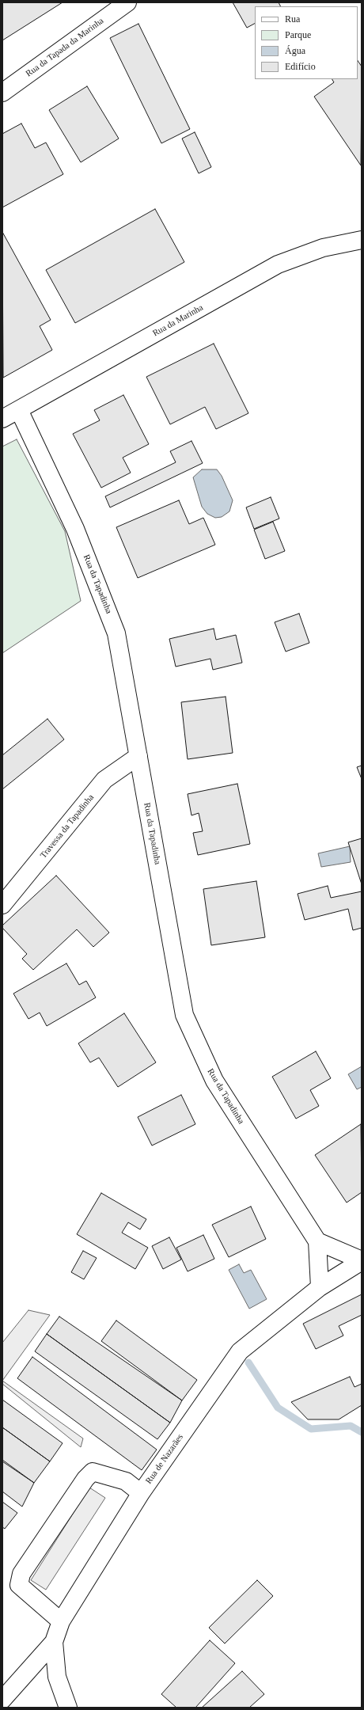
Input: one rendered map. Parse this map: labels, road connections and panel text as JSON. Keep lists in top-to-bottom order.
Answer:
{
  "streets": {
    "street": [
      "Rua da Tapada da Marinha",
      "Rua da Marinha",
      "Rua da Tapadinha",
      "Travessa da Tapadinha",
      "Rua de Nazarães"
    ]
  },
  "crossings": [
    ["Rua da Marinha", "Rua da Tapadinha"],
    ["Rua da Tapadinha", "Travessa da Tapadinha"],
    ["Rua da Tapadinha", "Rua de Nazarães"]
  ],
  "legend": [
    "Rua",
    "Parque",
    "Água",
    "Edifício"
  ]
}
